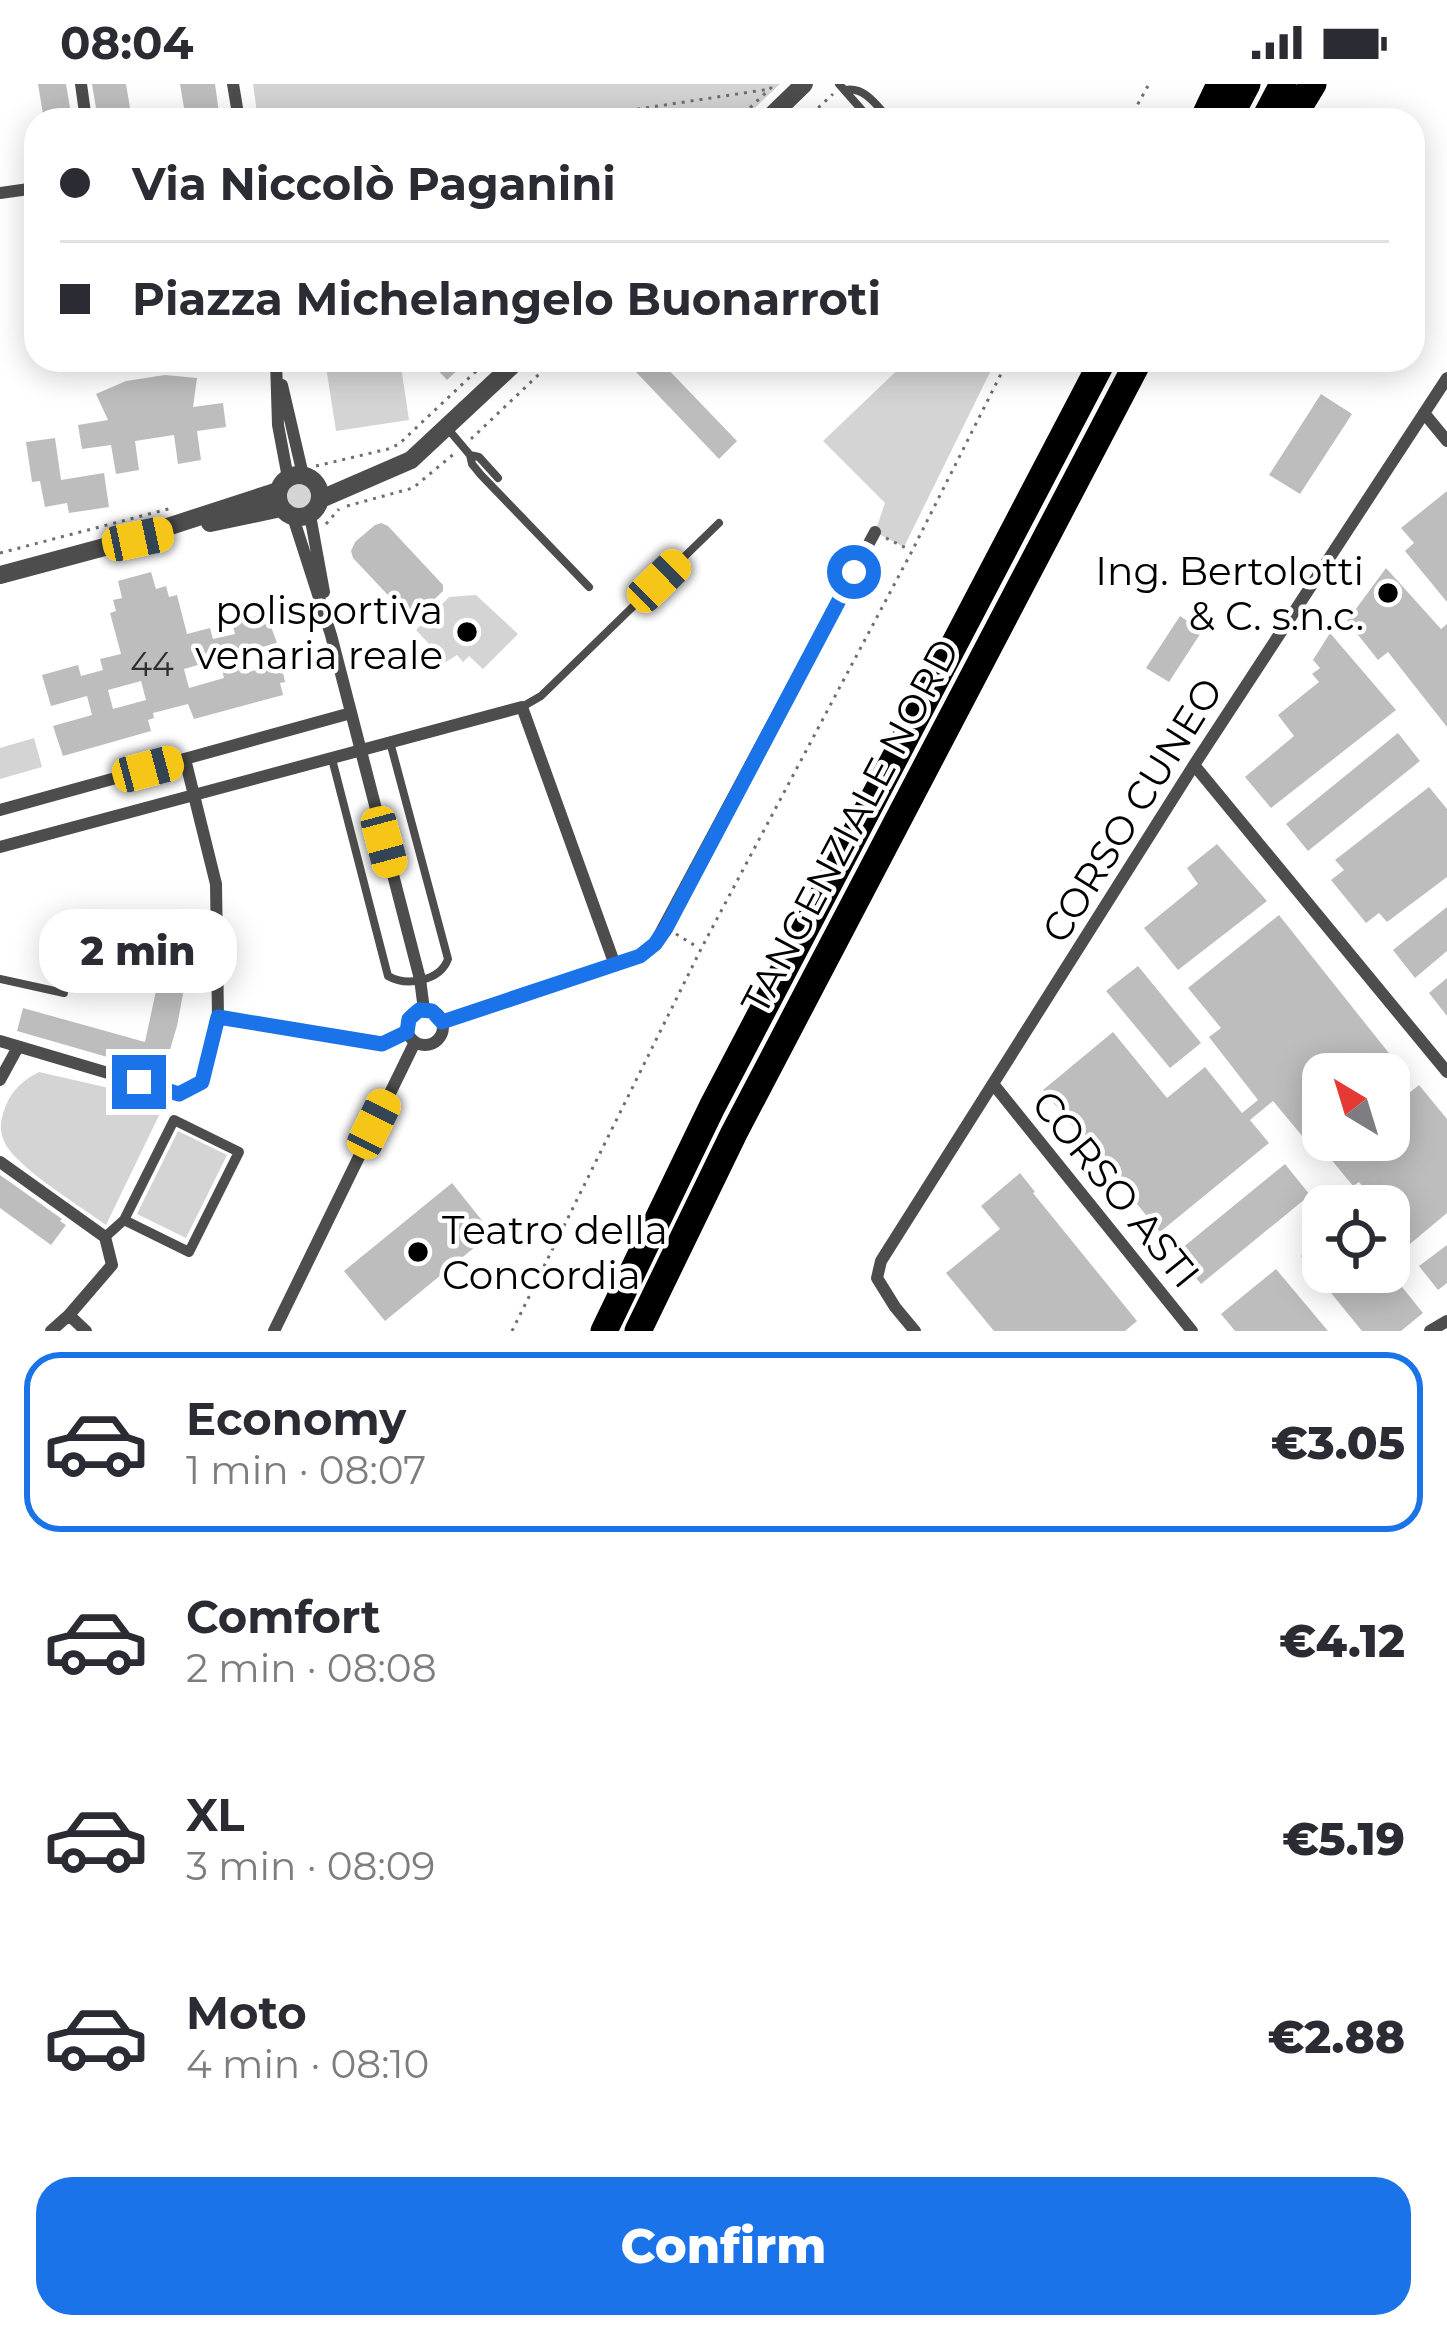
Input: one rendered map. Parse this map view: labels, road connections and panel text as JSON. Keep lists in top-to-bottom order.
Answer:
{
  "streets": {
    "highway": ["TANGENZIALE NORD"],
    "street": ["CORSO CUNEO", "CORSO ASTI"]
  },
  "crossings": [
    ["CORSO CUNEO", "CORSO ASTI"]
  ],
  "places": ["Ing. Bertolotti & C. s.n.c.", "polisportiva venaria reale", "Teatro della Concordia"],
  "house_numbers": ["44"],
  "north": "top left",
  "page": {
    "status": "08:04",
    "banner": ["Via Niccolò Paganini", "Piazza Michelangelo Buonarroti"],
    "bubble": "2 min",
    "list": [
      {
        "name": "Economy",
        "note": "1 min · 08:07",
        "value": "€3.05"
      },
      {
        "name": "Comfort",
        "note": "2 min · 08:08",
        "value": "€4.12"
      },
      {
        "name": "XL",
        "note": "3 min · 08:09",
        "value": "€5.19"
      },
      {
        "name": "Moto",
        "note": "4 min · 08:10",
        "value": "€2.88"
      }
    ],
    "buttons": "Confirm"
  }
}
